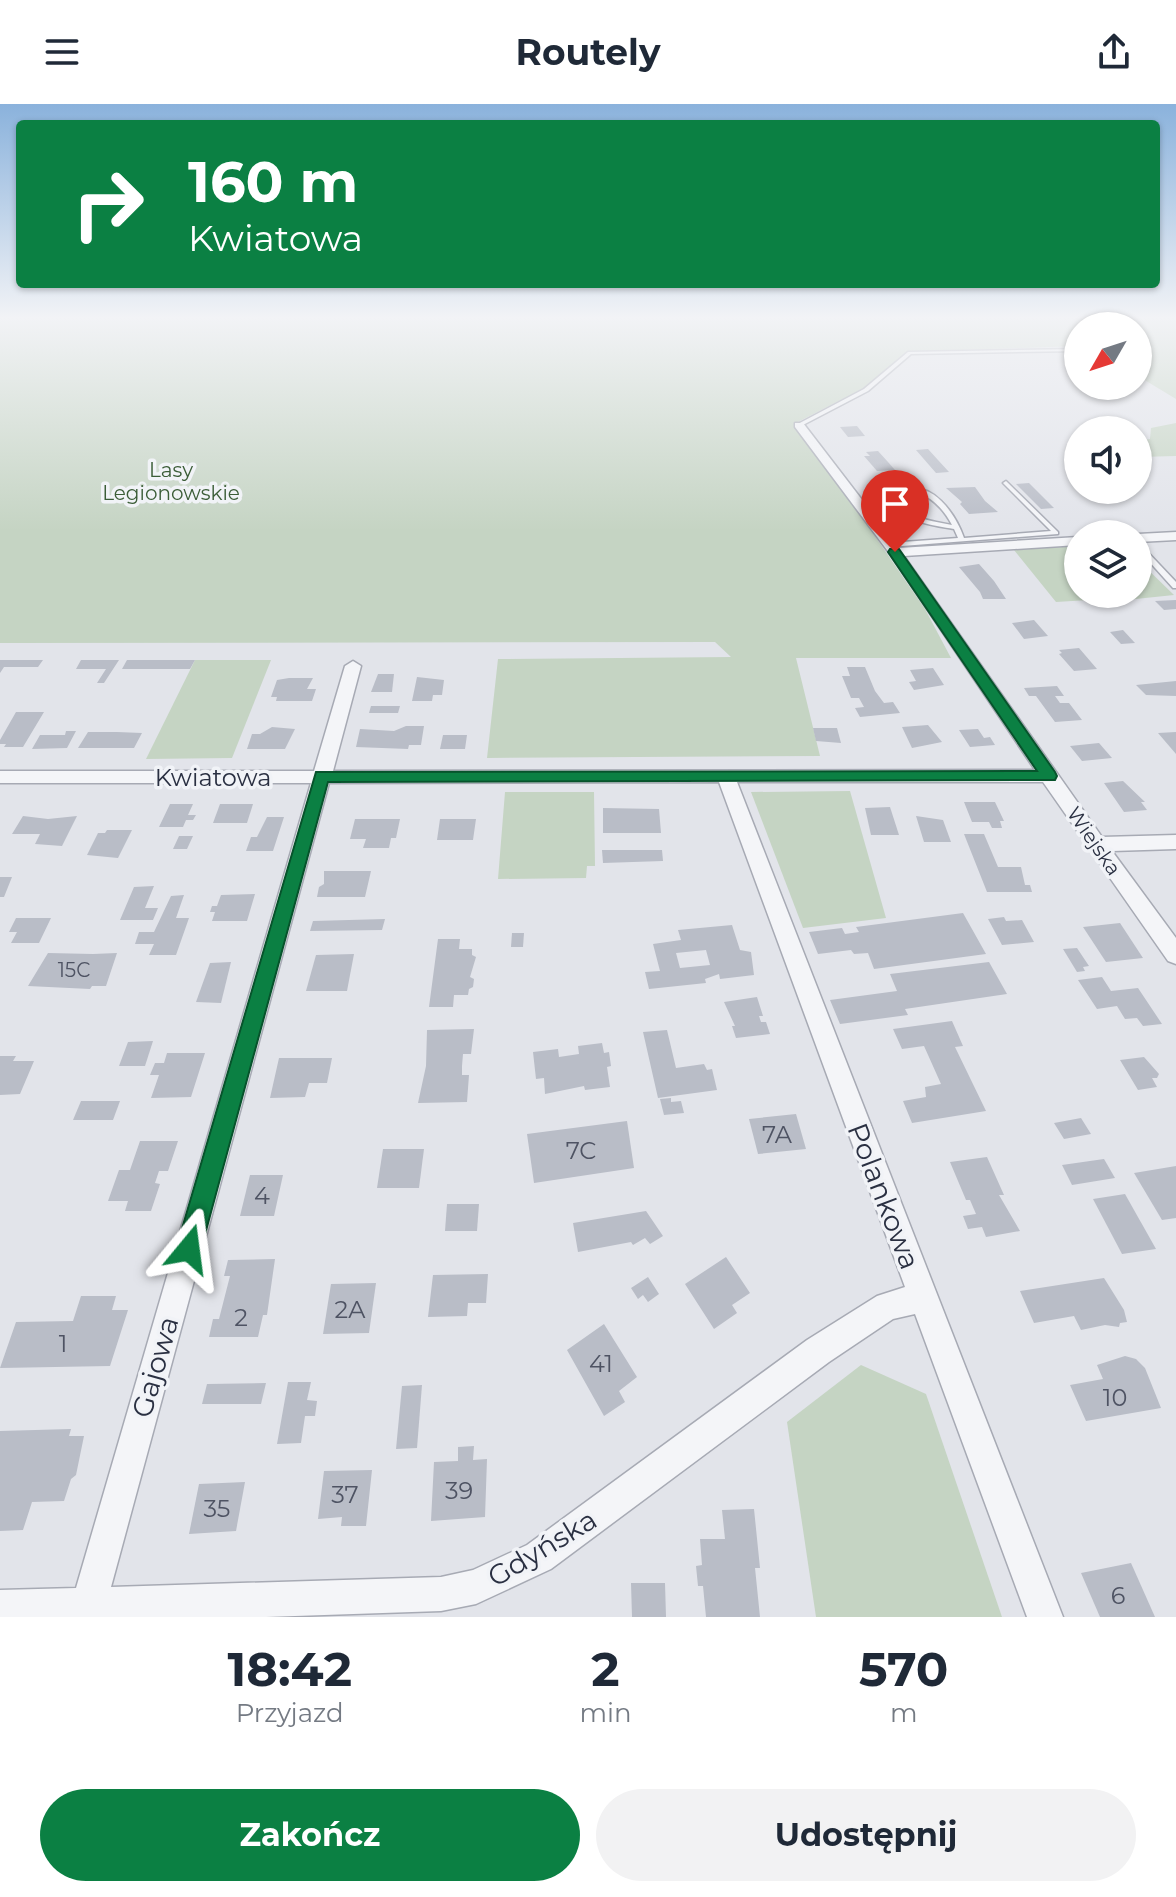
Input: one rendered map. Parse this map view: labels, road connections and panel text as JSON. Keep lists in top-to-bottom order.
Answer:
{
  "streets": {
    "street": [
      "Kwiatowa",
      "Wiejska",
      "Polankowa",
      "Gajowa",
      "Gdyńska"
    ]
  },
  "crossings": [
    ["Kwiatowa", "Wiejska"],
    ["Kwiatowa", "Polankowa"],
    ["Kwiatowa", "Gajowa"],
    ["Polankowa", "Gdyńska"],
    ["Gajowa", "Gdyńska"]
  ],
  "parks": ["Lasy Legionowskie"],
  "house_numbers": [
    "15C",
    "7A",
    "7C",
    "4",
    "2A",
    "2",
    "1",
    "41",
    "10",
    "39",
    "37",
    "35",
    "6"
  ],
  "north": "bottom left",
  "page": {
    "header": "Routely",
    "turn": ["160 m", "Kwiatowa"],
    "eta": [
      "18:42",
      "Przyjazd",
      "2",
      "min",
      "570",
      "m"
    ],
    "buttons": ["Zakończ", "Udostępnij"]
  }
}
